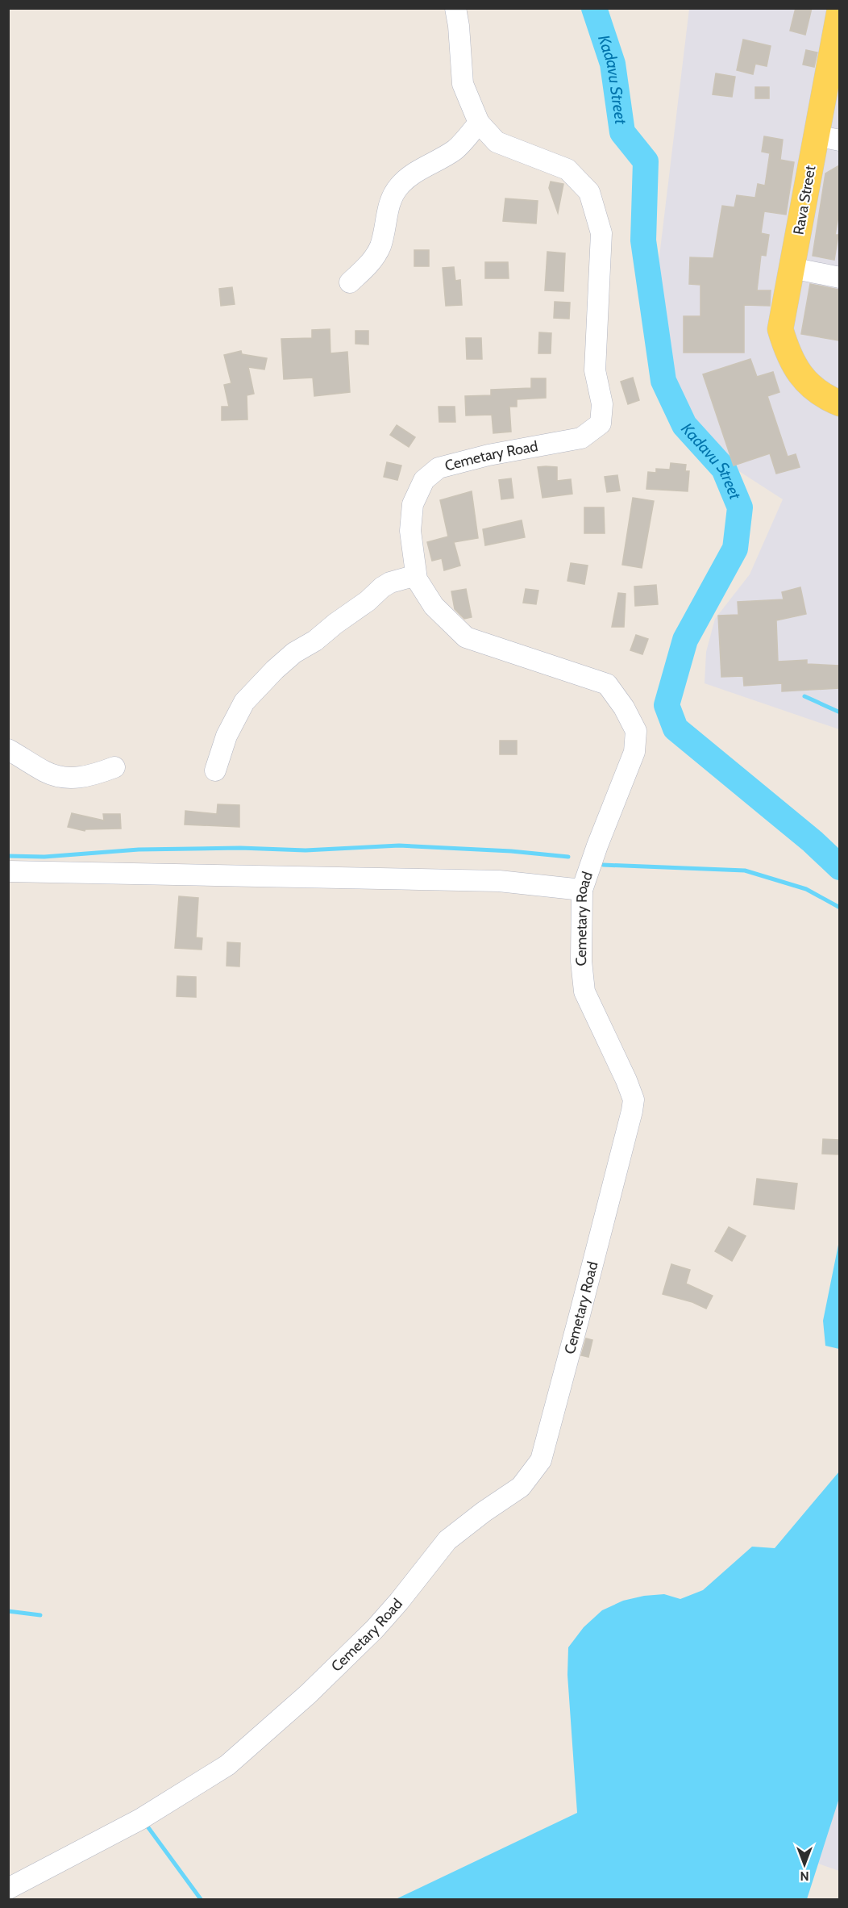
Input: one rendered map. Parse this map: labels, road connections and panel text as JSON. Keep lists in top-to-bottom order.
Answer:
{
  "streets": {
    "main road": ["Rava Street"],
    "street": ["Cemetary Road"]
  },
  "water": ["Kadavu Street"],
  "north": "bottom"
}
